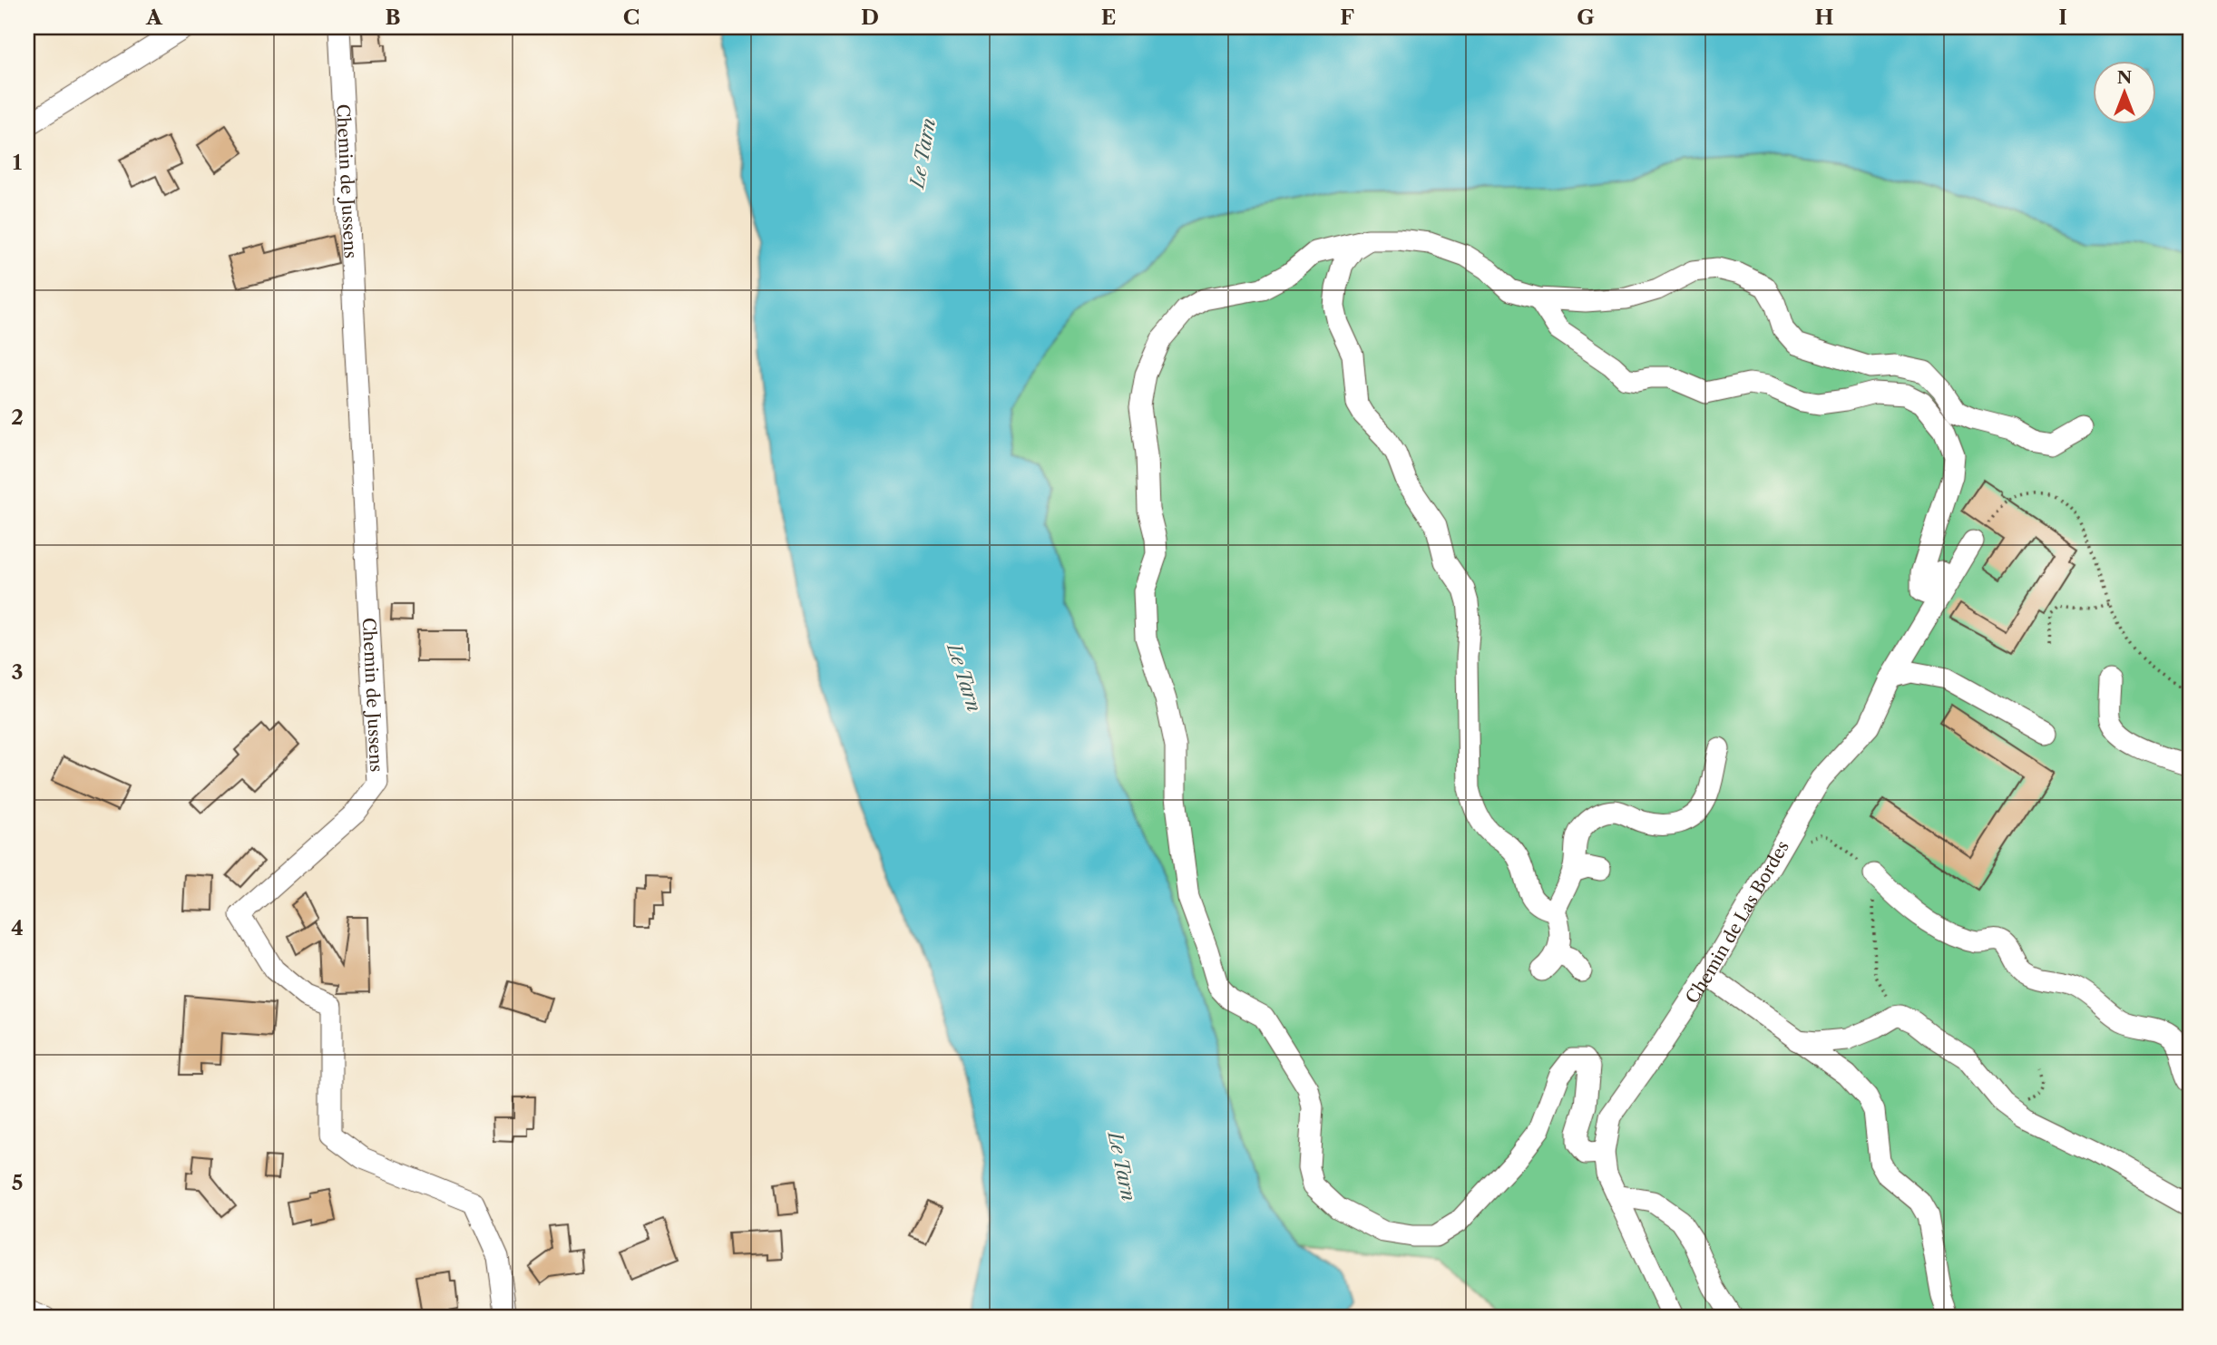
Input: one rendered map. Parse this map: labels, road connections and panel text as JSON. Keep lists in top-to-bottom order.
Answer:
{
  "streets": {
    "street": ["Chemin de Jussens", "Chemin de Las Bordes"]
  },
  "water": ["Le Tarn"],
  "north": "top",
  "grid": {
    "columns": [
      "A",
      "B",
      "C",
      "D",
      "E",
      "F",
      "G",
      "H",
      "I"
    ],
    "rows": [
      "1",
      "2",
      "3",
      "4",
      "5"
    ]
  }
}
